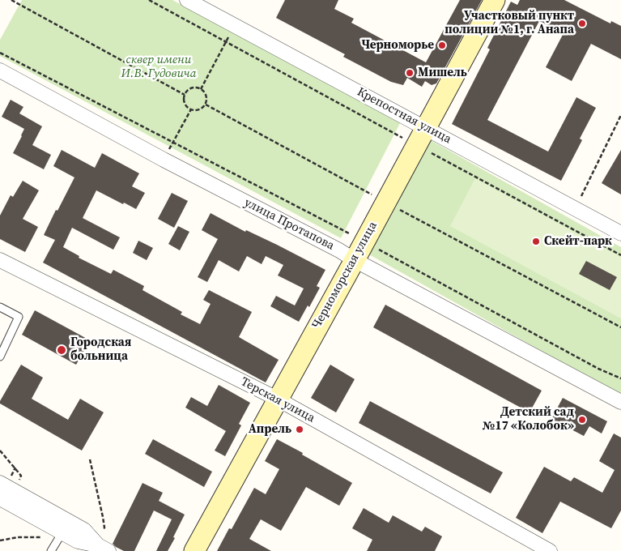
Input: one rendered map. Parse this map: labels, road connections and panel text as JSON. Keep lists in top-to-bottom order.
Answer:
{
  "streets": {
    "street": [
      "Крепостная улица",
      "улица Протапова",
      "Черноморская улица",
      "Терская улица"
    ]
  },
  "crossings": [
    ["Крепостная улица", "Черноморская улица"],
    ["улица Протапова", "Черноморская улица"],
    ["Черноморская улица", "Терская улица"]
  ],
  "parks": ["сквер имени И.В. Гудовича"],
  "places": [
    "Участковый пункт полиции №1, г. Анапа",
    "Черноморье",
    "Мишель",
    "Скейт-парк",
    "Городская больница",
    "Детский сад №17 «Колобок»",
    "Апрель"
  ]
}
